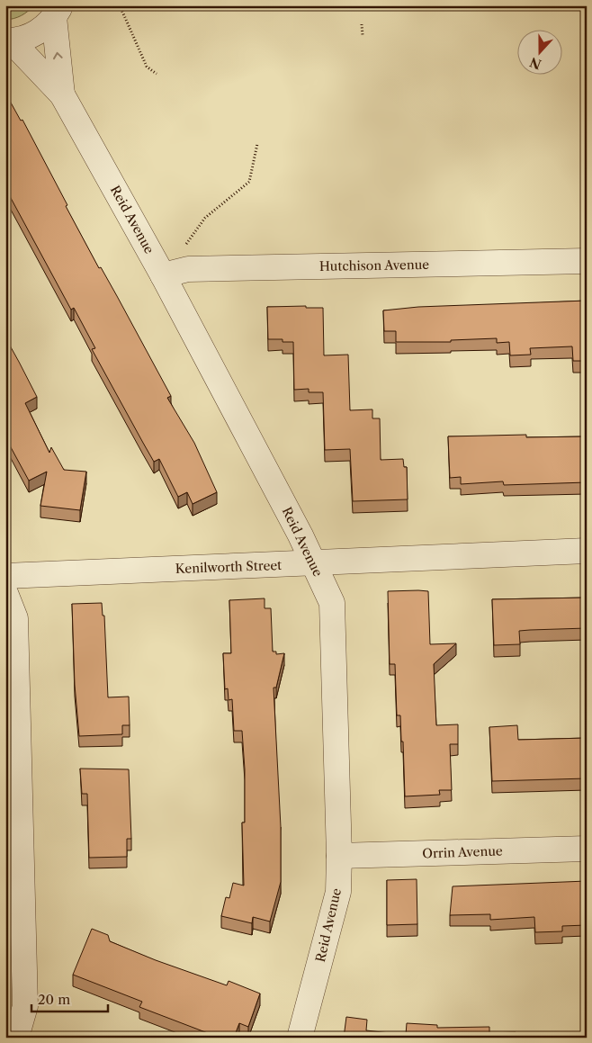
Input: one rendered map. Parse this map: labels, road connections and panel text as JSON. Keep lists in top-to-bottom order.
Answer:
{
  "streets": {
    "street": [
      "Reid Avenue",
      "Hutchison Avenue",
      "Kenilworth Street",
      "Orrin Avenue"
    ]
  },
  "crossings": [
    ["Reid Avenue", "Hutchison Avenue"],
    ["Reid Avenue", "Kenilworth Street"],
    ["Reid Avenue", "Orrin Avenue"]
  ],
  "scale_bar": "20 m",
  "north": "bottom"
}
